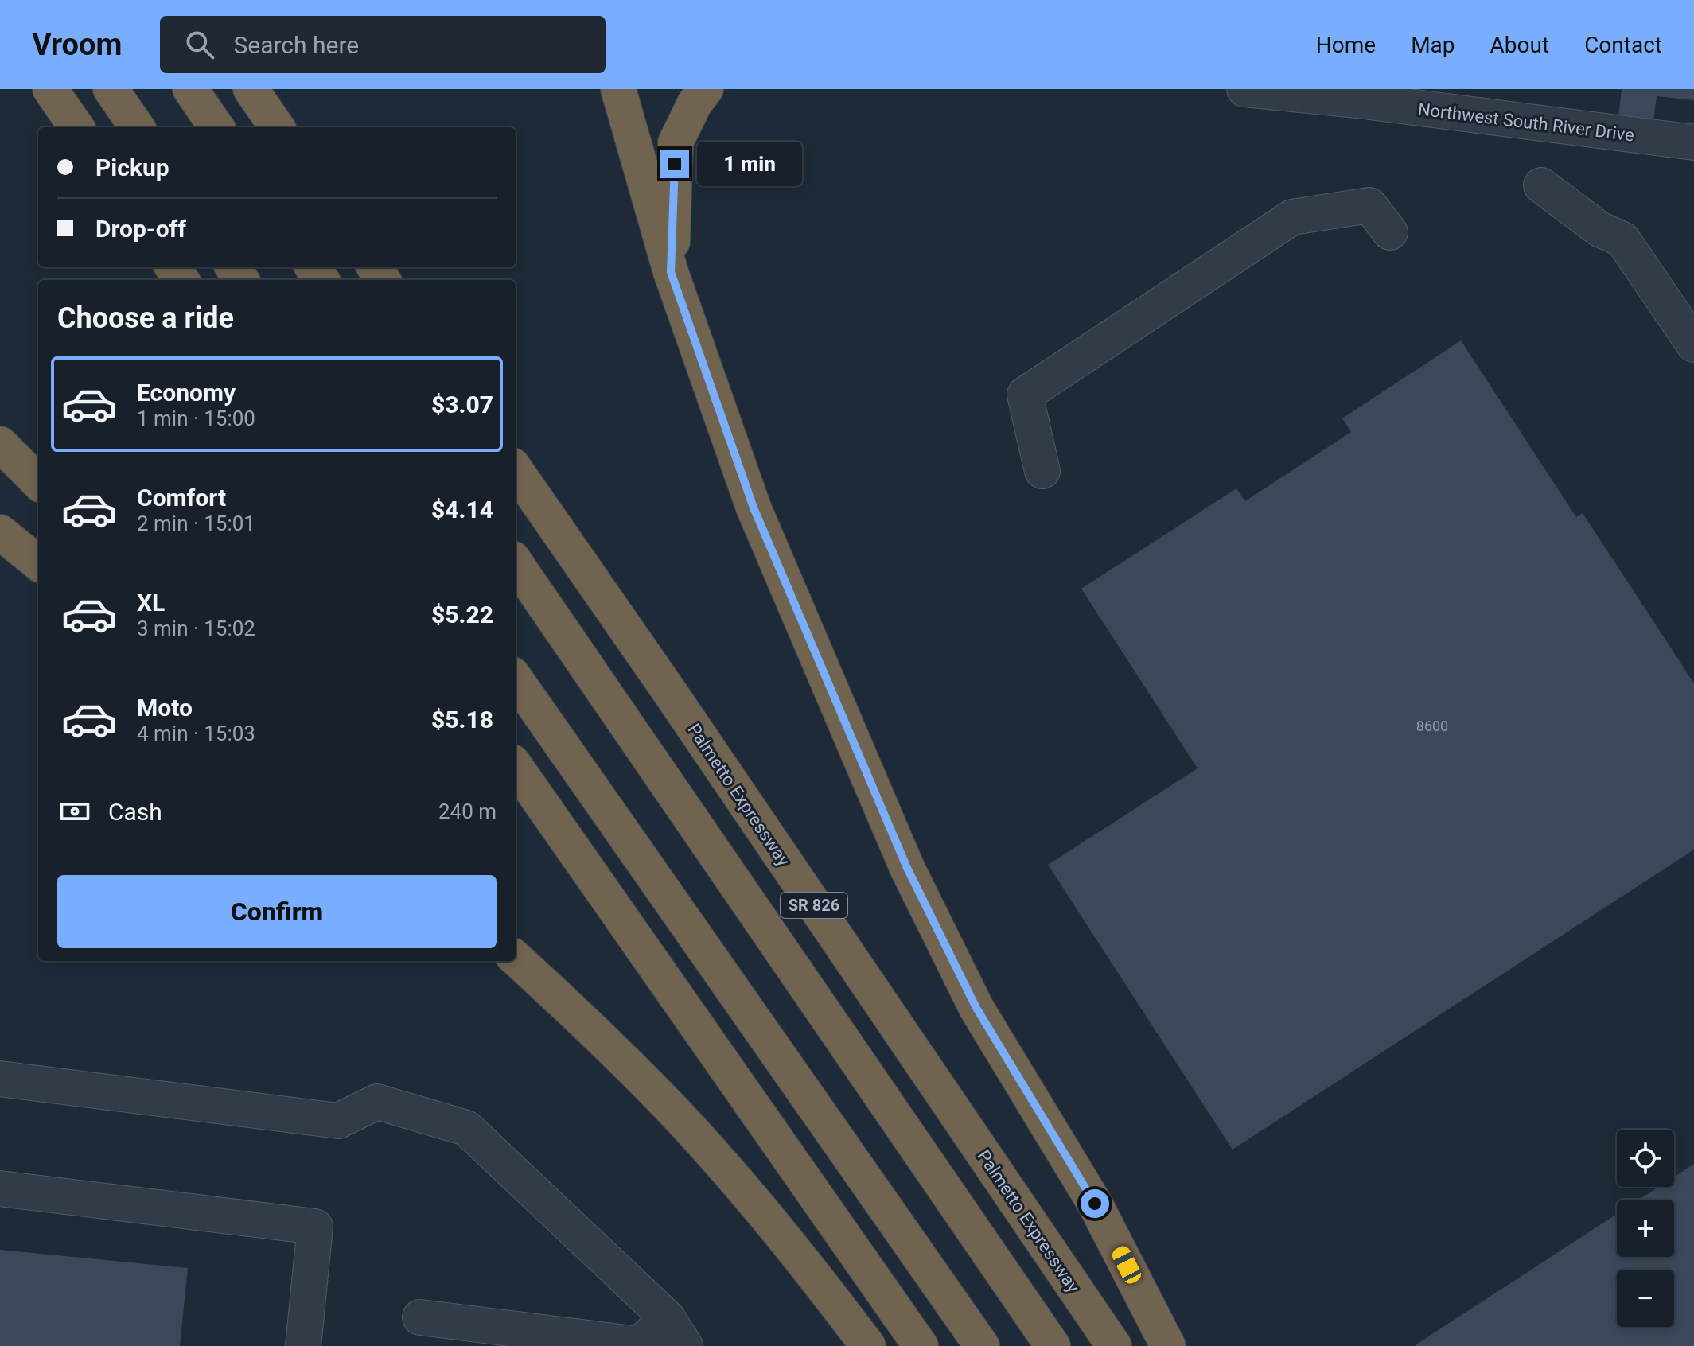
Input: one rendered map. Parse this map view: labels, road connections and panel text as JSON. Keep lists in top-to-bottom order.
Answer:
{
  "streets": {
    "highway": ["Palmetto Expressway", "SR 826"],
    "street": ["Northwest South River Drive"]
  },
  "house_numbers": ["8600"],
  "page": {
    "header": "Vroom",
    "search": "Search here",
    "nav": [
      "Home",
      "Map",
      "About",
      "Contact"
    ],
    "banner": ["Pickup", "Drop-off"],
    "bubble": "1 min",
    "heading": "Choose a ride",
    "list": [
      {
        "name": "Economy",
        "note": "1 min · 15:00",
        "value": "$3.07"
      },
      {
        "name": "Comfort",
        "note": "2 min · 15:01",
        "value": "$4.14"
      },
      {
        "name": "XL",
        "note": "3 min · 15:02",
        "value": "$5.22"
      },
      {
        "name": "Moto",
        "note": "4 min · 15:03",
        "value": "$5.18"
      }
    ],
    "pay": ["Cash", "240 m"],
    "buttons": "Confirm",
    "map_buttons": ["+", "−"]
  }
}
